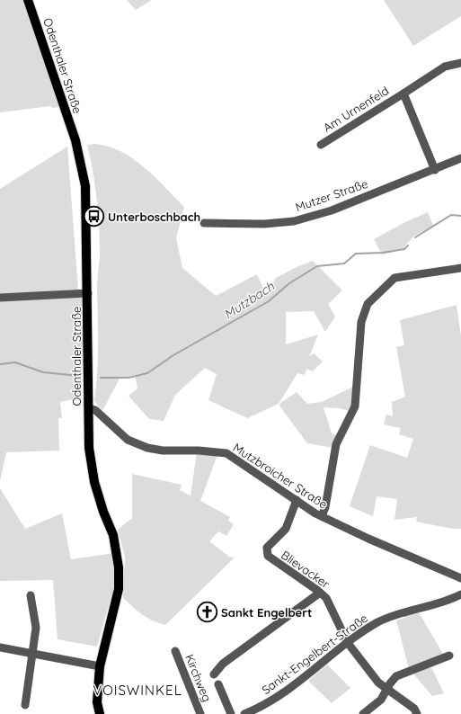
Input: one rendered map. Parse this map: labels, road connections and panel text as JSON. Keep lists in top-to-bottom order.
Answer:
{
  "streets": {
    "main road": ["Odenthaler Straße"],
    "street": [
      "Am Urnenfeld",
      "Mutzer Straße",
      "Mutzbroicher Straße",
      "Blievacker",
      "Sankt-Engelbert-Straße",
      "Kirchweg"
    ]
  },
  "crossings": [
    ["Odenthaler Straße", "Mutzbroicher Straße"],
    ["Am Urnenfeld", "Mutzer Straße"],
    ["Mutzbroicher Straße", "Blievacker"],
    ["Blievacker", "Sankt-Engelbert-Straße"]
  ],
  "districts": ["VOISWINKEL"],
  "water": ["Mutzbach"],
  "places": {
    "bus stop": ["Unterboschbach"],
    "church": ["Sankt Engelbert"]
  }
}
